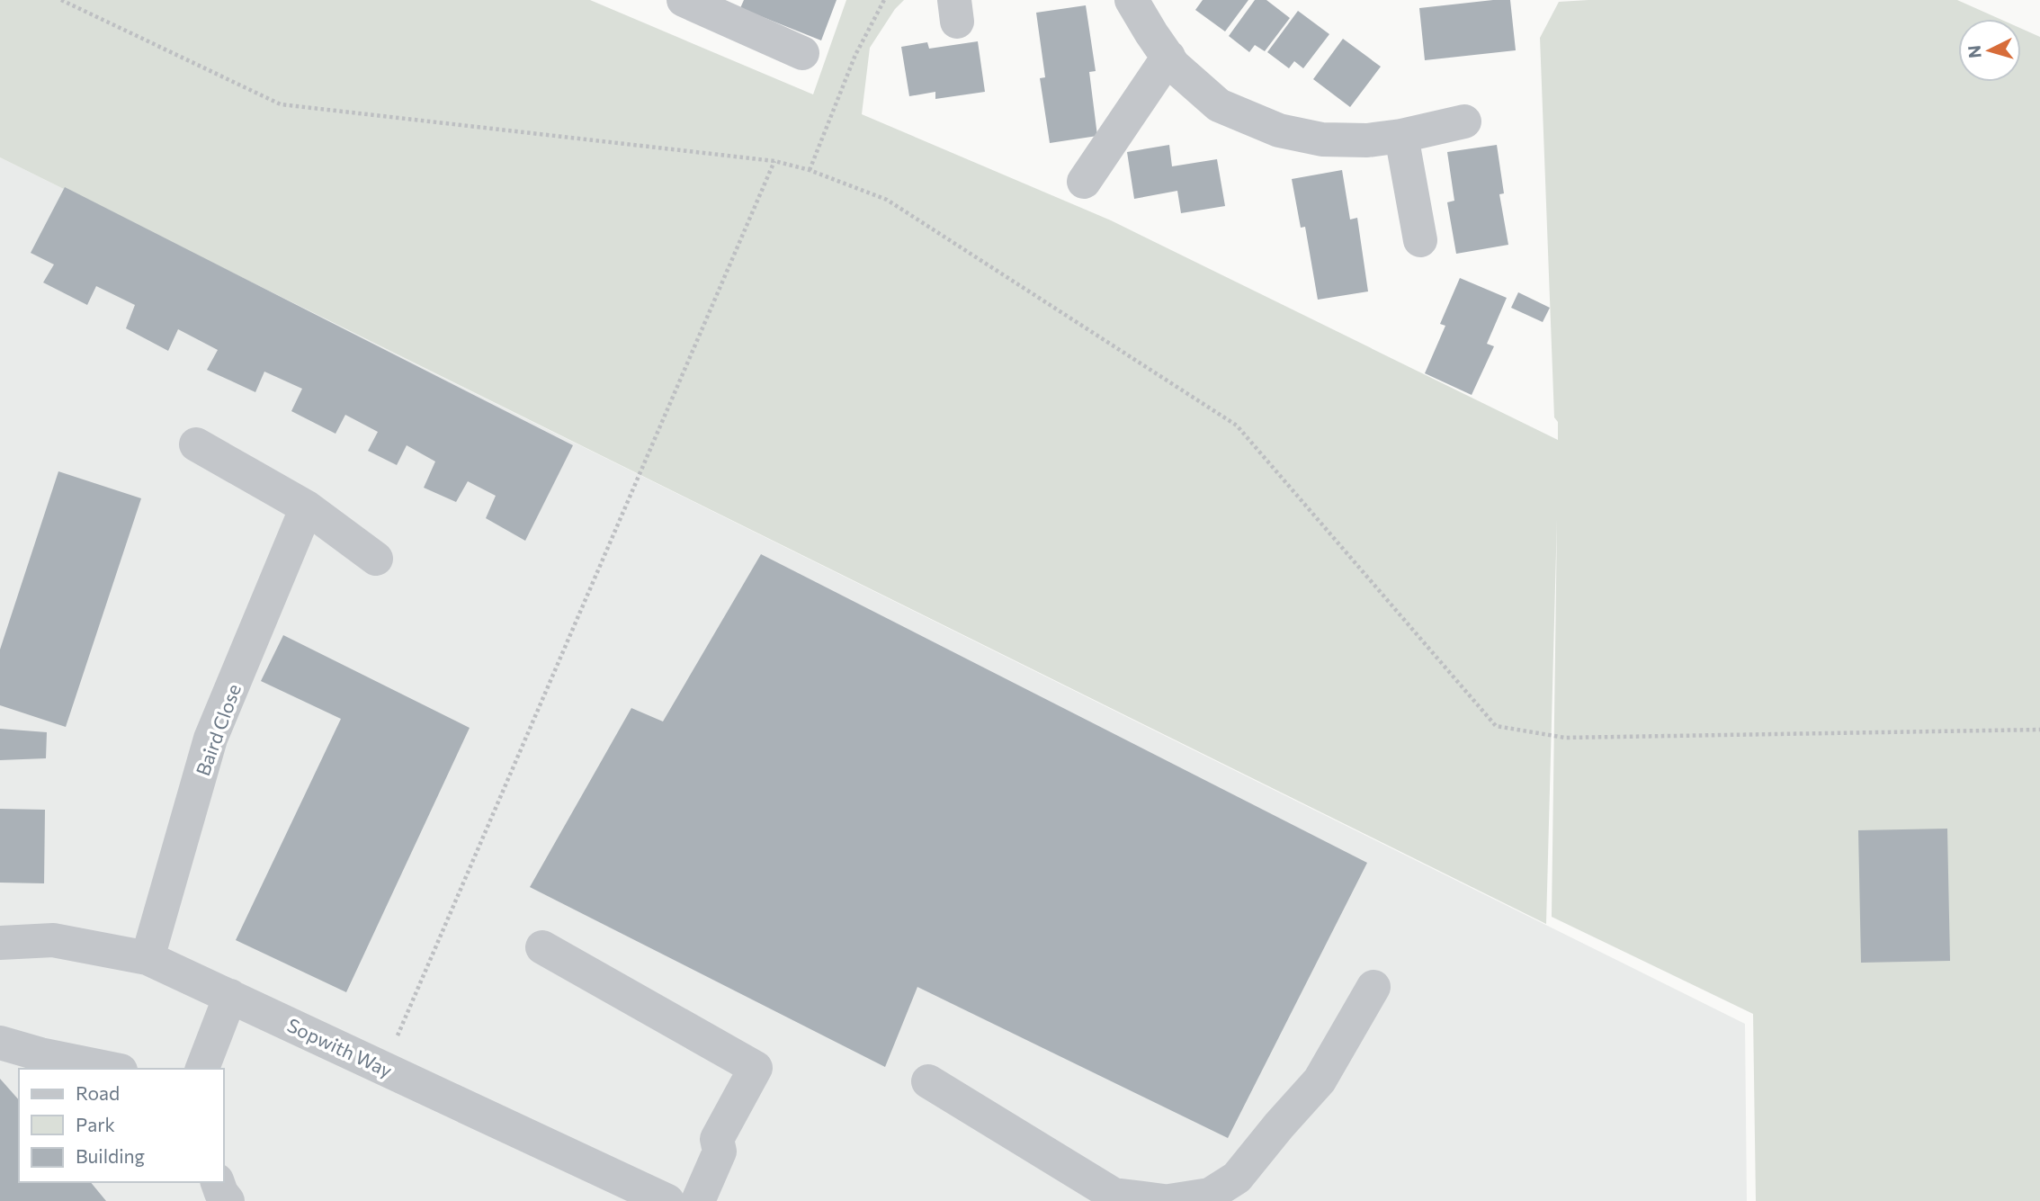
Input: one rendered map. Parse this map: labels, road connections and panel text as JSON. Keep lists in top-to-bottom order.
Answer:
{
  "streets": {
    "street": ["Baird Close", "Sopwith Way"]
  },
  "crossings": [
    ["Baird Close", "Sopwith Way"]
  ],
  "legend": ["Road", "Park", "Building"],
  "north": "left"
}
